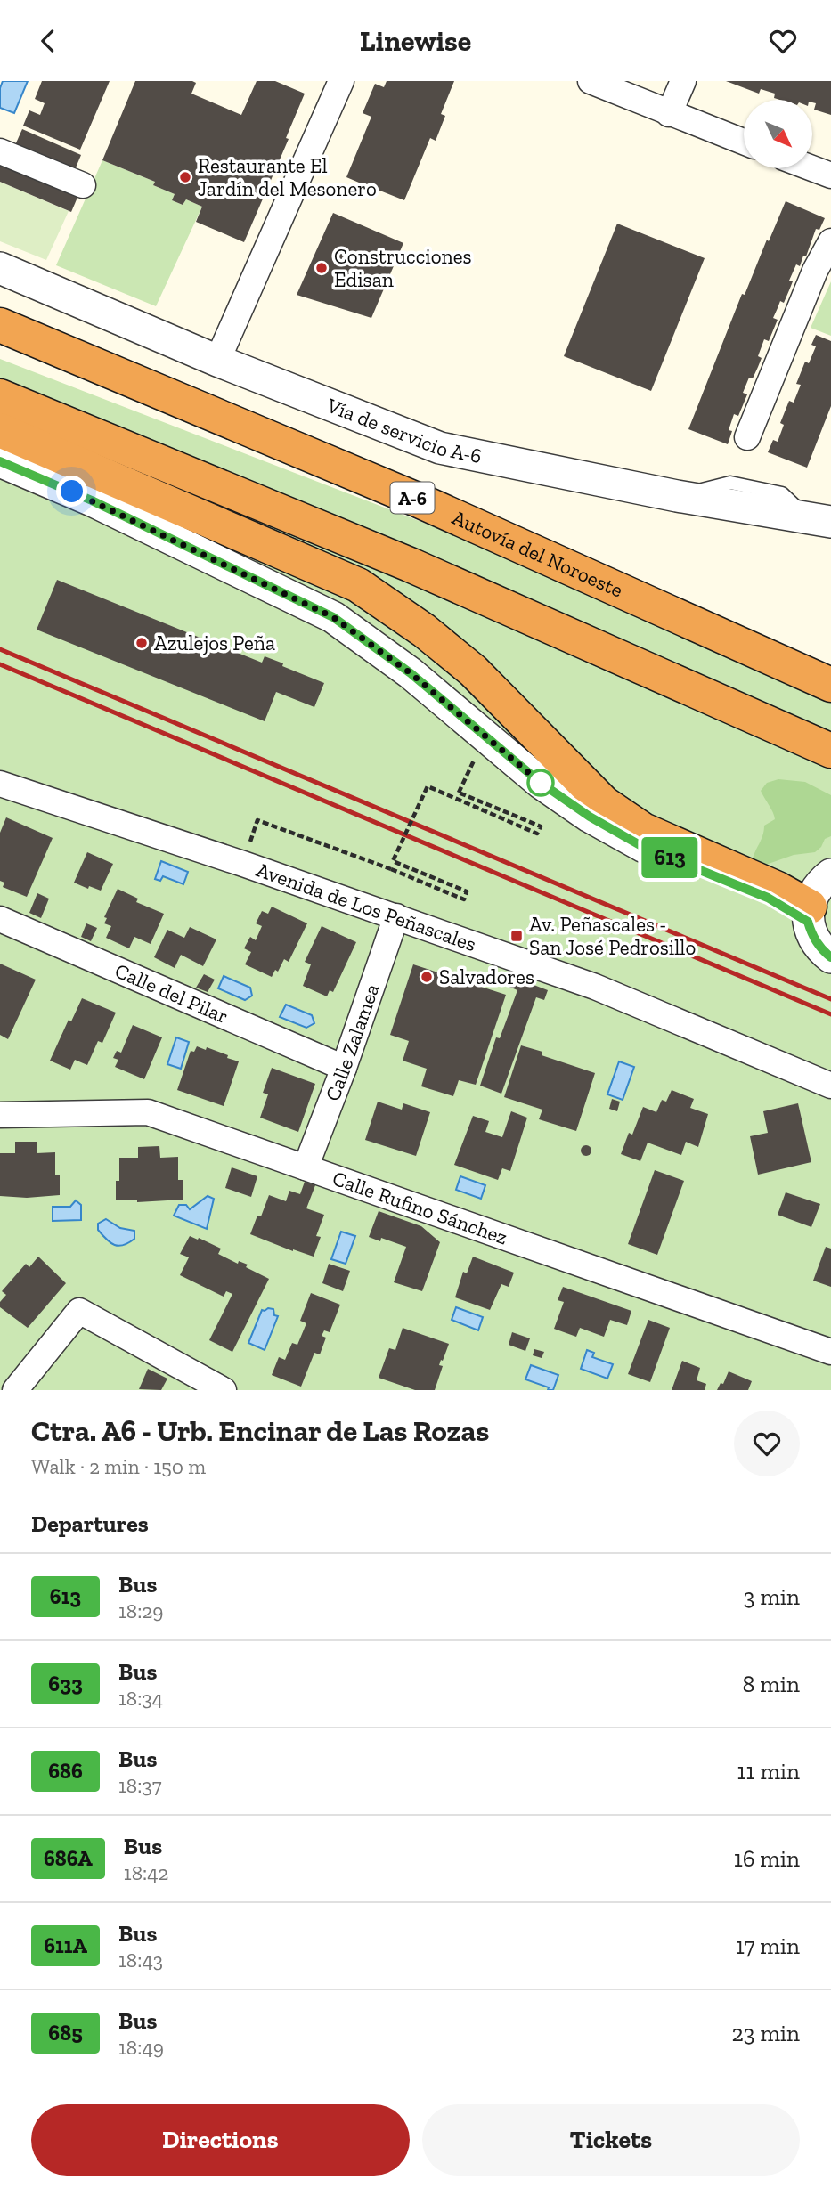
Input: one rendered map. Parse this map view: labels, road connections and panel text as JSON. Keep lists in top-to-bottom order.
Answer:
{
  "streets": {
    "highway": ["A-6", "Autovía del Noroeste"],
    "street": [
      "Vía de servicio A-6",
      "Avenida de Los Peñascales",
      "Calle del Pilar",
      "Calle Zalamea",
      "Calle Rufino Sánchez"
    ]
  },
  "crossings": [
    ["Avenida de Los Peñascales", "Calle Zalamea"],
    ["Calle del Pilar", "Calle Zalamea"],
    ["Calle Zalamea", "Calle Rufino Sánchez"]
  ],
  "places": {
    "other": [
      "Restaurante El Jardín del Mesonero",
      "Construcciones Edisan",
      "Azulejos Peña",
      "Salvadores"
    ],
    "transit": ["Av. Peñascales - San José Pedrosillo"]
  },
  "lines": ["bus line 613"],
  "north": "bottom right",
  "page": {
    "header": "Linewise",
    "on_map": "613",
    "heading": [
      ["Ctra. A6 - Urb. Encinar de Las Rozas", "Walk · 2 min · 150 m"],
      "Departures"
    ],
    "list": [
      {
        "mark": "613",
        "name": "Bus",
        "note": "18:29",
        "value": "3 min"
      },
      {
        "mark": "633",
        "name": "Bus",
        "note": "18:34",
        "value": "8 min"
      },
      {
        "mark": "686",
        "name": "Bus",
        "note": "18:37",
        "value": "11 min"
      },
      {
        "mark": "686A",
        "name": "Bus",
        "note": "18:42",
        "value": "16 min"
      },
      {
        "mark": "611A",
        "name": "Bus",
        "note": "18:43",
        "value": "17 min"
      },
      {
        "mark": "685",
        "name": "Bus",
        "note": "18:49",
        "value": "23 min"
      }
    ],
    "buttons": ["Directions", "Tickets"]
  }
}
